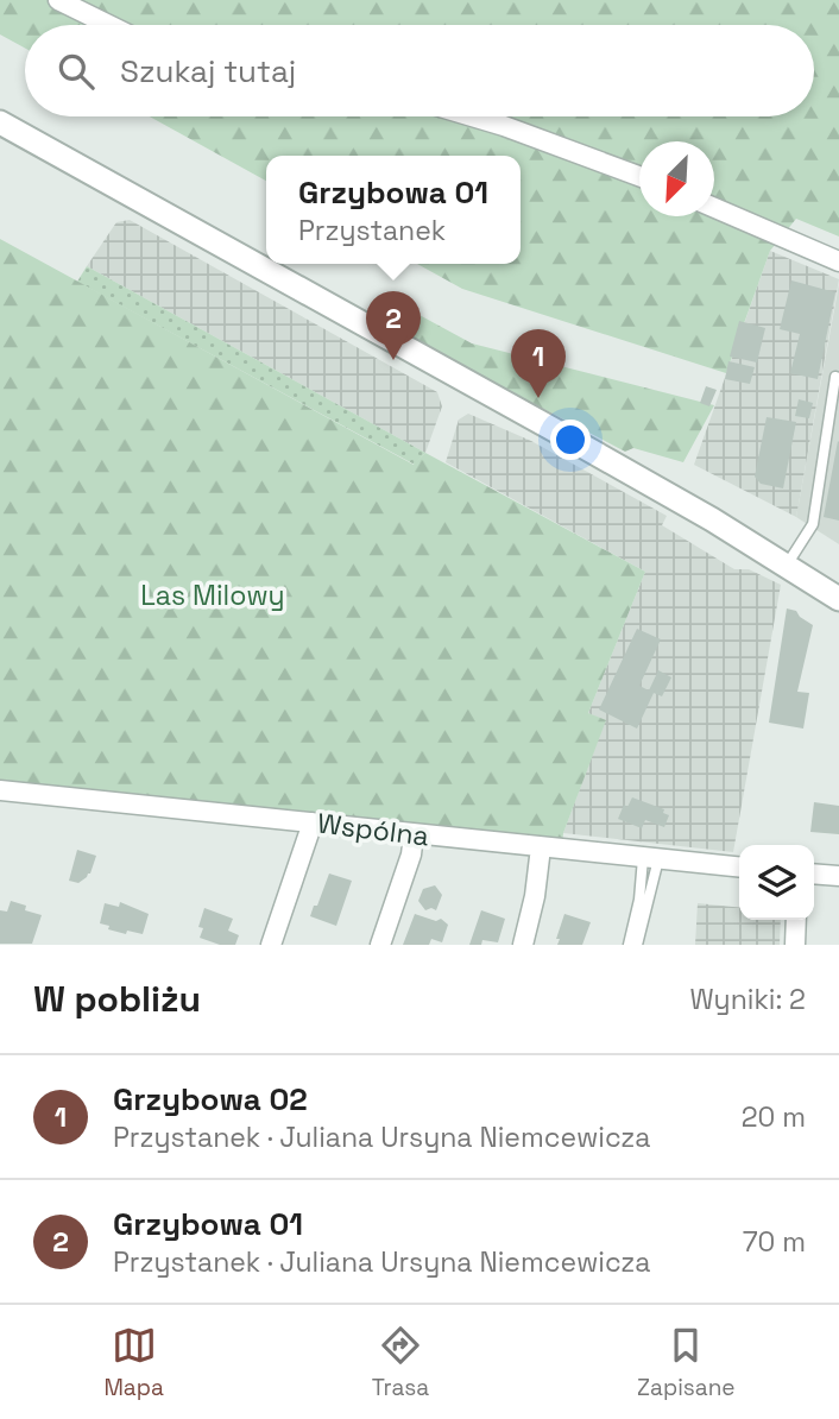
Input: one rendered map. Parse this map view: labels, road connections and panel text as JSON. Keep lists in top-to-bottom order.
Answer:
{
  "streets": {
    "street": ["Wspólna"]
  },
  "parks": ["Las Milowy"],
  "north": "bottom left",
  "page": {
    "search": "Szukaj tutaj",
    "popup": ["Grzybowa 01", "Przystanek"],
    "pins": ["2", "1"],
    "heading": ["W pobliżu", "Wyniki: 2"],
    "list": [
      {
        "mark": "1",
        "name": "Grzybowa 02",
        "note": "Przystanek · Juliana Ursyna Niemcewicza",
        "value": "20 m"
      },
      {
        "mark": "2",
        "name": "Grzybowa 01",
        "note": "Przystanek · Juliana Ursyna Niemcewicza",
        "value": "70 m"
      }
    ],
    "nav": ["Mapa", "Trasa", "Zapisane"]
  }
}
